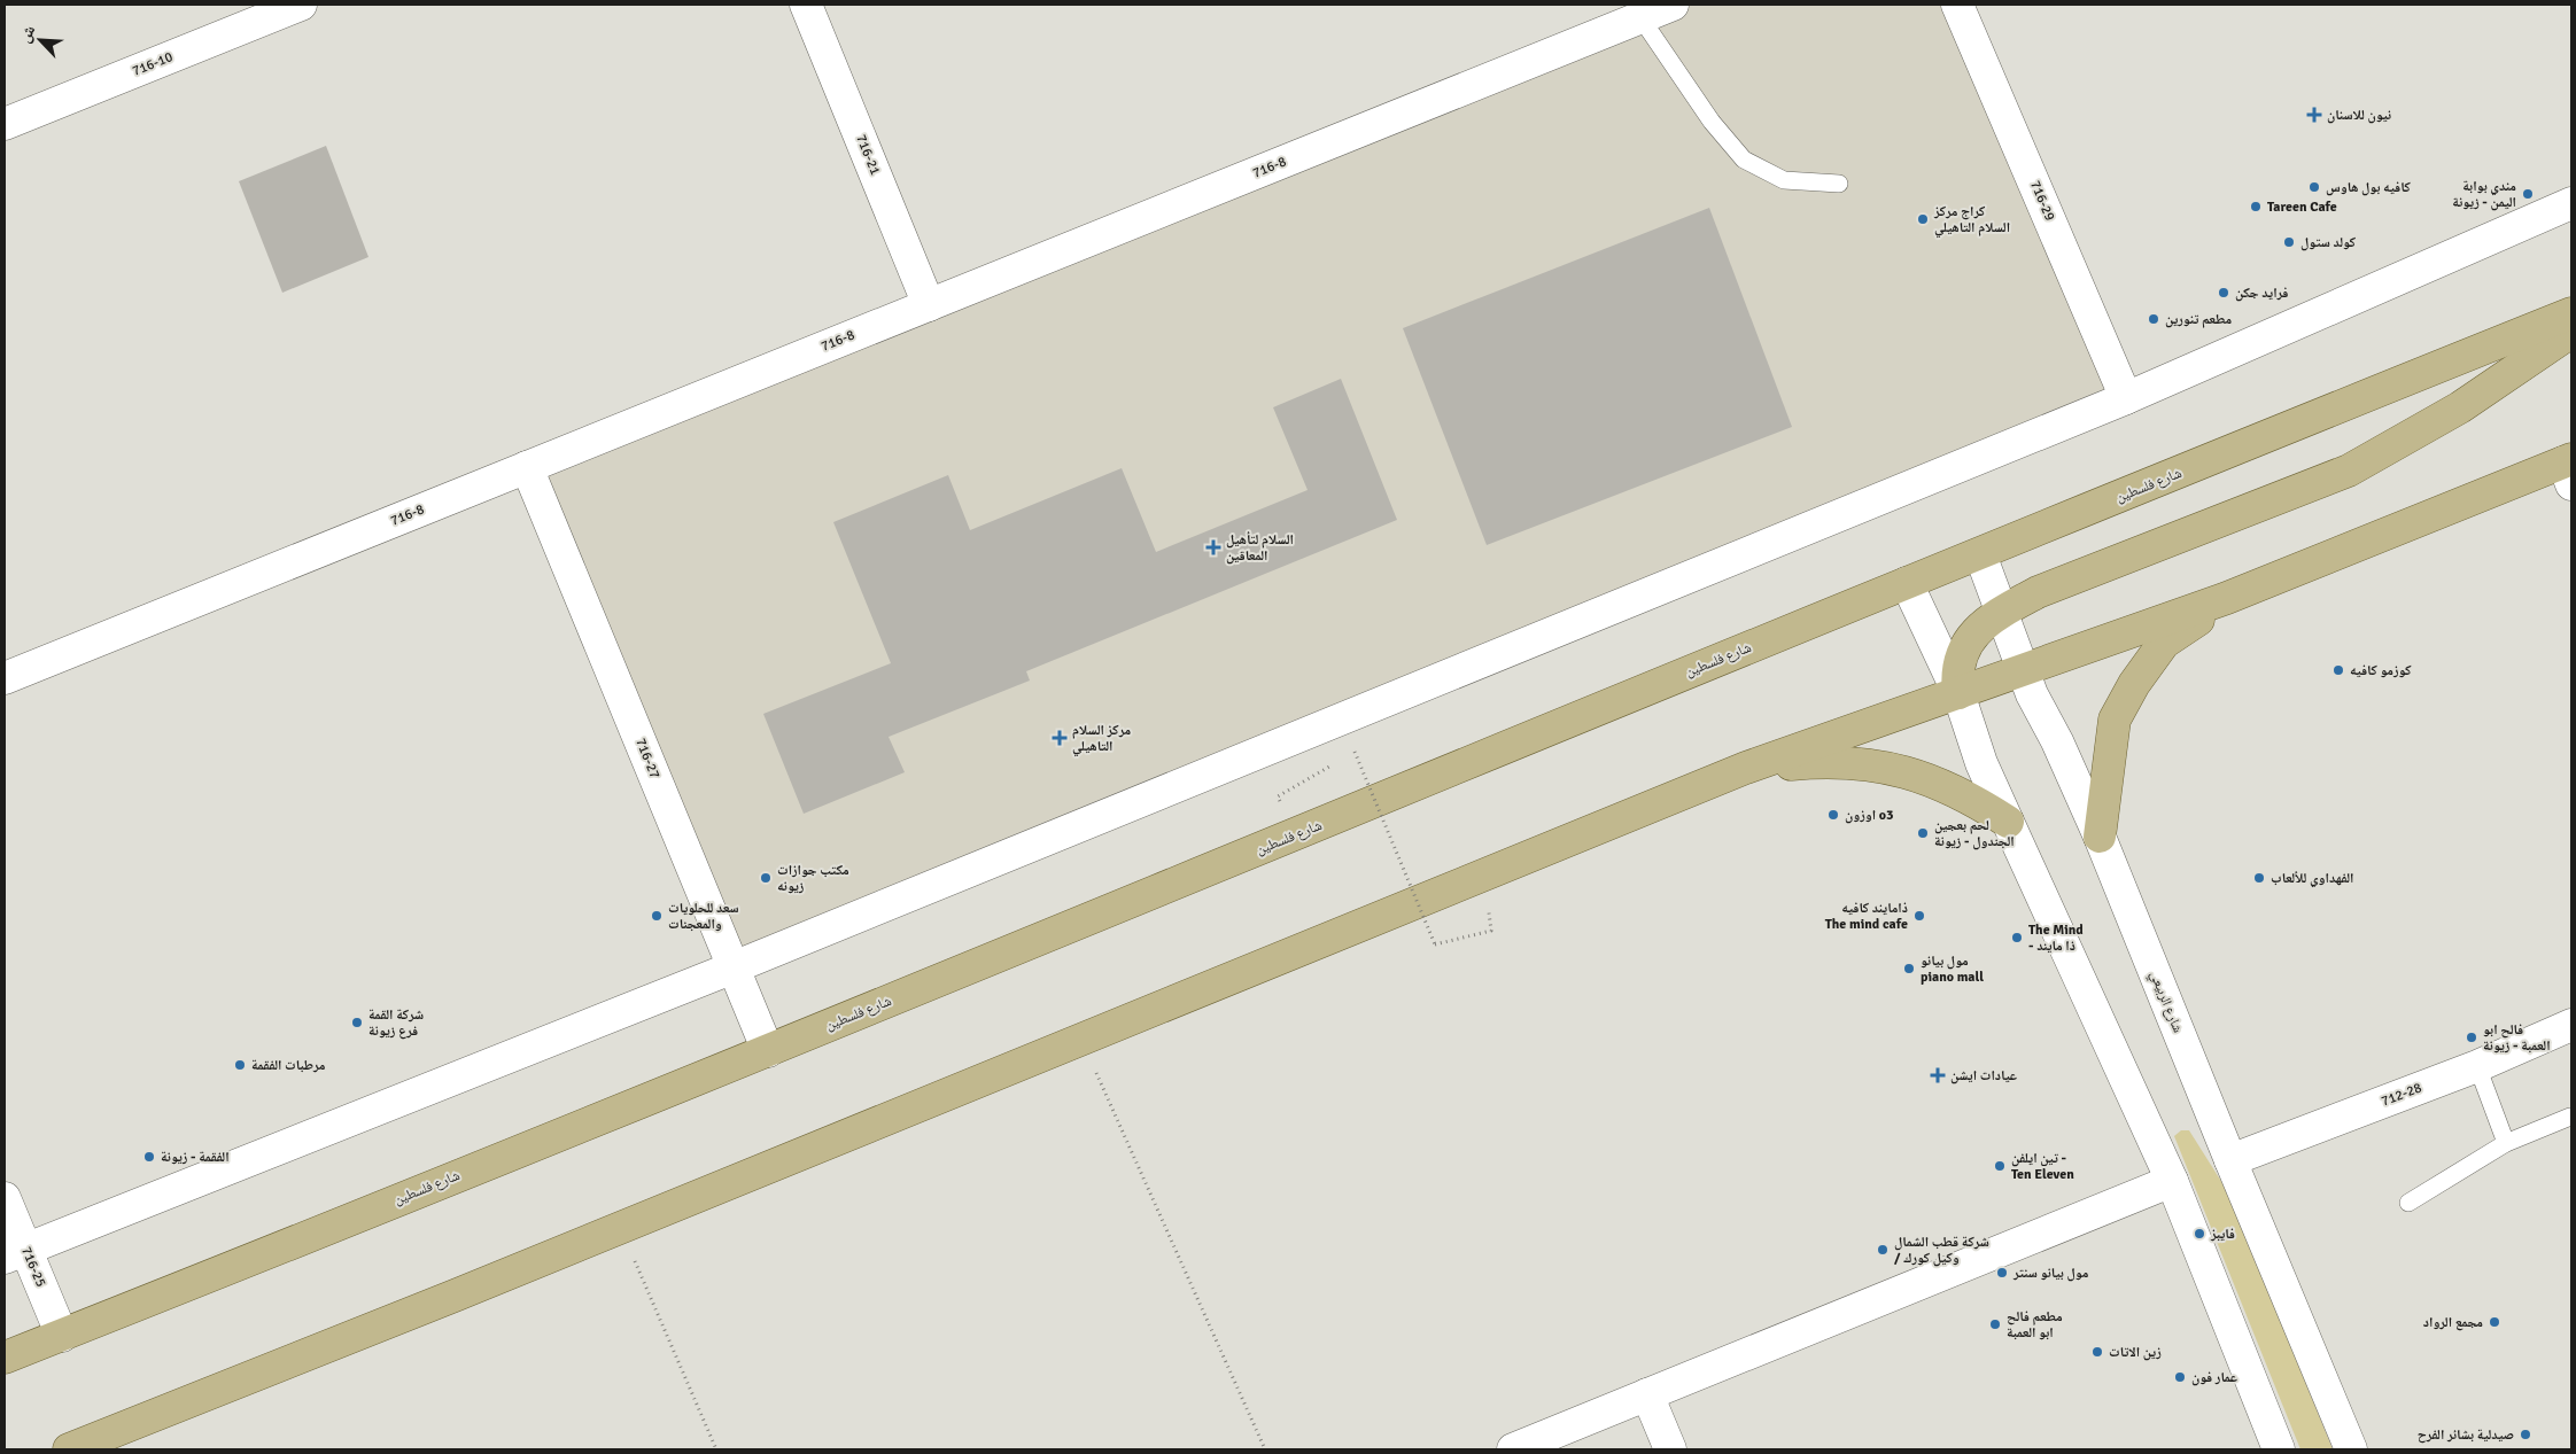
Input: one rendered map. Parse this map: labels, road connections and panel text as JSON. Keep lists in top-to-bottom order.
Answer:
{
  "streets": {
    "main road": ["شارع فلسطين"],
    "street": [
      "716-10",
      "716-21",
      "716-8",
      "716-29",
      "716-27",
      "شارع الربيعي",
      "712-28",
      "716-25"
    ]
  },
  "crossings": [
    ["716-21", "716-8"],
    ["716-8", "716-27"],
    ["شارع فلسطين", "716-27"],
    ["شارع فلسطين", "شارع الربيعي"],
    ["شارع فلسطين", "716-25"],
    ["شارع الربيعي", "712-28"]
  ],
  "places": {
    "health": [
      "نيون للاسنان",
      "السلام لتأهيل المعاقين",
      "مركز السلام التاهيلي",
      "عيادات ايشن"
    ],
    "other": [
      "كافيه بول هاوس",
      "مندي بوابة اليمن - زيونة",
      "Tareen Cafe",
      "كراج مركز السلام التاهيلي",
      "كولد ستول",
      "فرايد جكن",
      "مطعم تنورين",
      "كوزمو كافيه",
      "اوزون o3",
      "لحم بعجين الجندول - زيونة",
      "مكتب جوازات زيونه",
      "الفهداوي للألعاب",
      "سعد للحلويات والمعجنات",
      "ذامايند كافيه The mind cafe",
      "The Mind - ذا مايند",
      "مول بيانو piano mall",
      "شركة القمة فرع زيونة",
      "فالح ابو العمبة - زيونة",
      "مرطبات الفقمة",
      "الفقمة - زيونة",
      "تين ايلفن - Ten Eleven",
      "فايبز",
      "شركة قطب الشمال / وكيل كورك",
      "مول بيانو سنتر",
      "مجمع الرواد",
      "مطعم فالح ابو العمبة",
      "زين الاتات",
      "عمار فون",
      "صيدلية بشائر الفرح"
    ]
  },
  "north": "top left"
}
